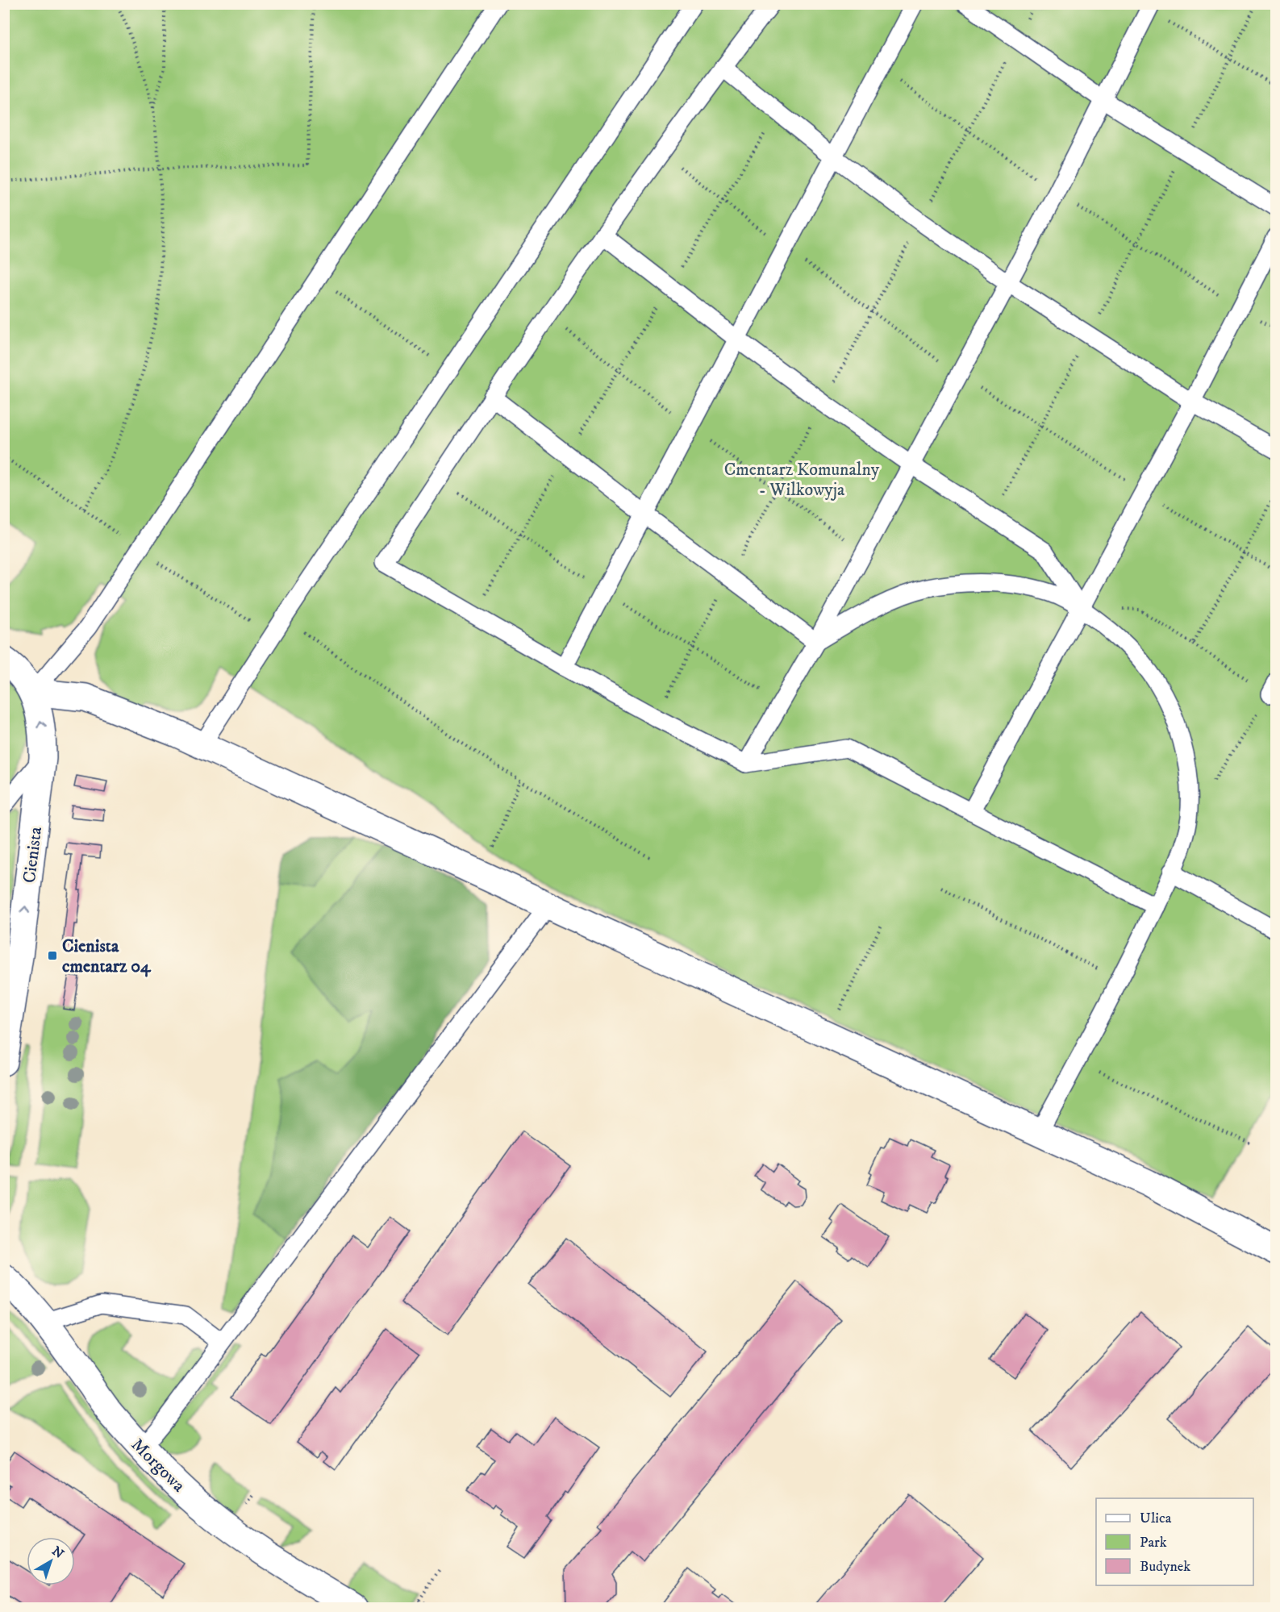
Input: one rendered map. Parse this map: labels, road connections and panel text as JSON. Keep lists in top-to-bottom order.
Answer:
{
  "streets": {
    "street": ["Cienista", "Morgowa"]
  },
  "one_way": ["Cienista"],
  "parks": ["Cmentarz Komunalny - Wilkowyja"],
  "places": {
    "transit": ["Cienista cmentarz 04"]
  },
  "legend": ["Ulica", "Park", "Budynek"],
  "north": "top right"
}
